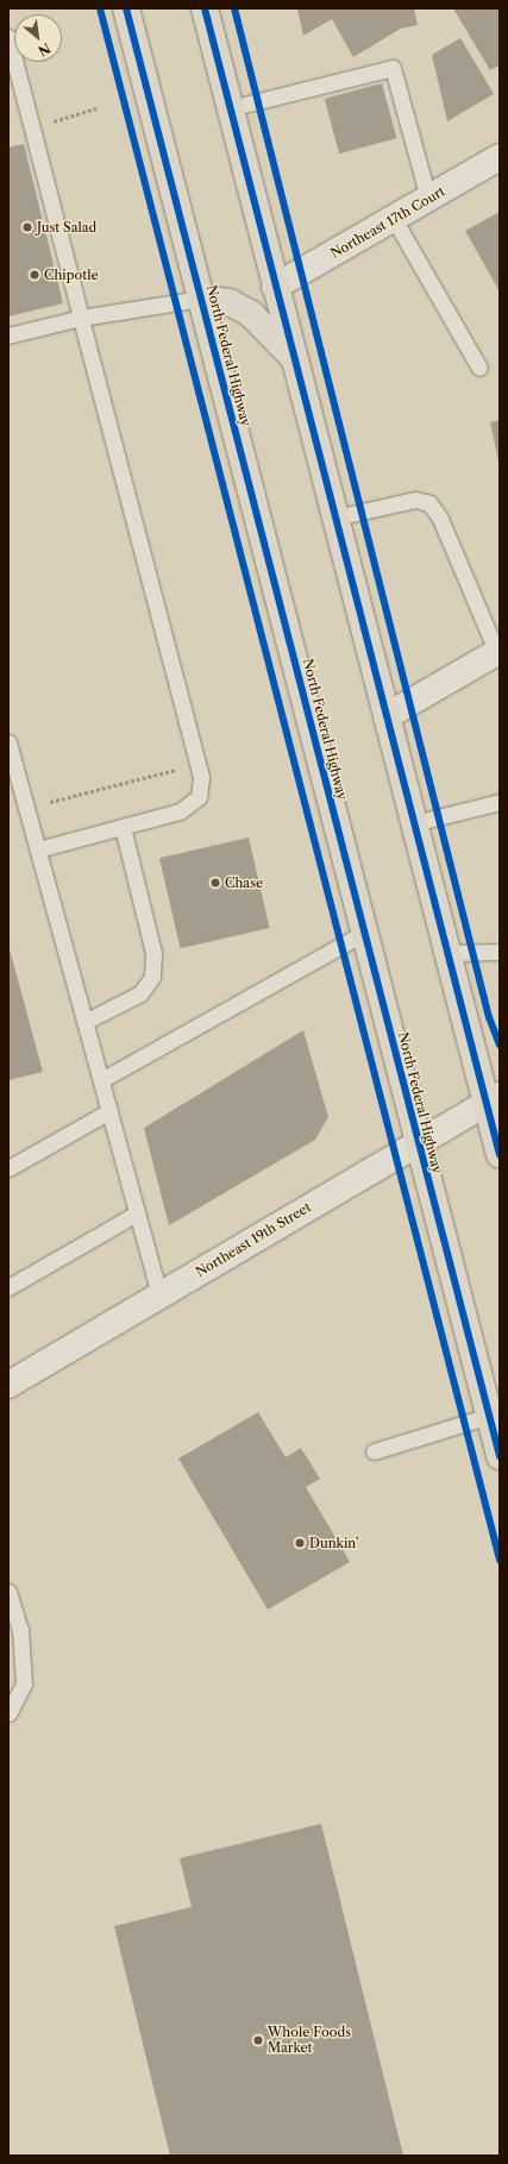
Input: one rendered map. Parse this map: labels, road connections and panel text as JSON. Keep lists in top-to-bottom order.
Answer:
{
  "streets": {
    "main road": ["North Federal Highway"],
    "street": ["Northeast 17th Court", "Northeast 19th Street"]
  },
  "crossings": [
    ["North Federal Highway", "Northeast 19th Street"]
  ],
  "places": [
    "Just Salad",
    "Chipotle",
    "Chase",
    "Dunkin'",
    "Whole Foods Market"
  ],
  "north": "bottom right"
}
